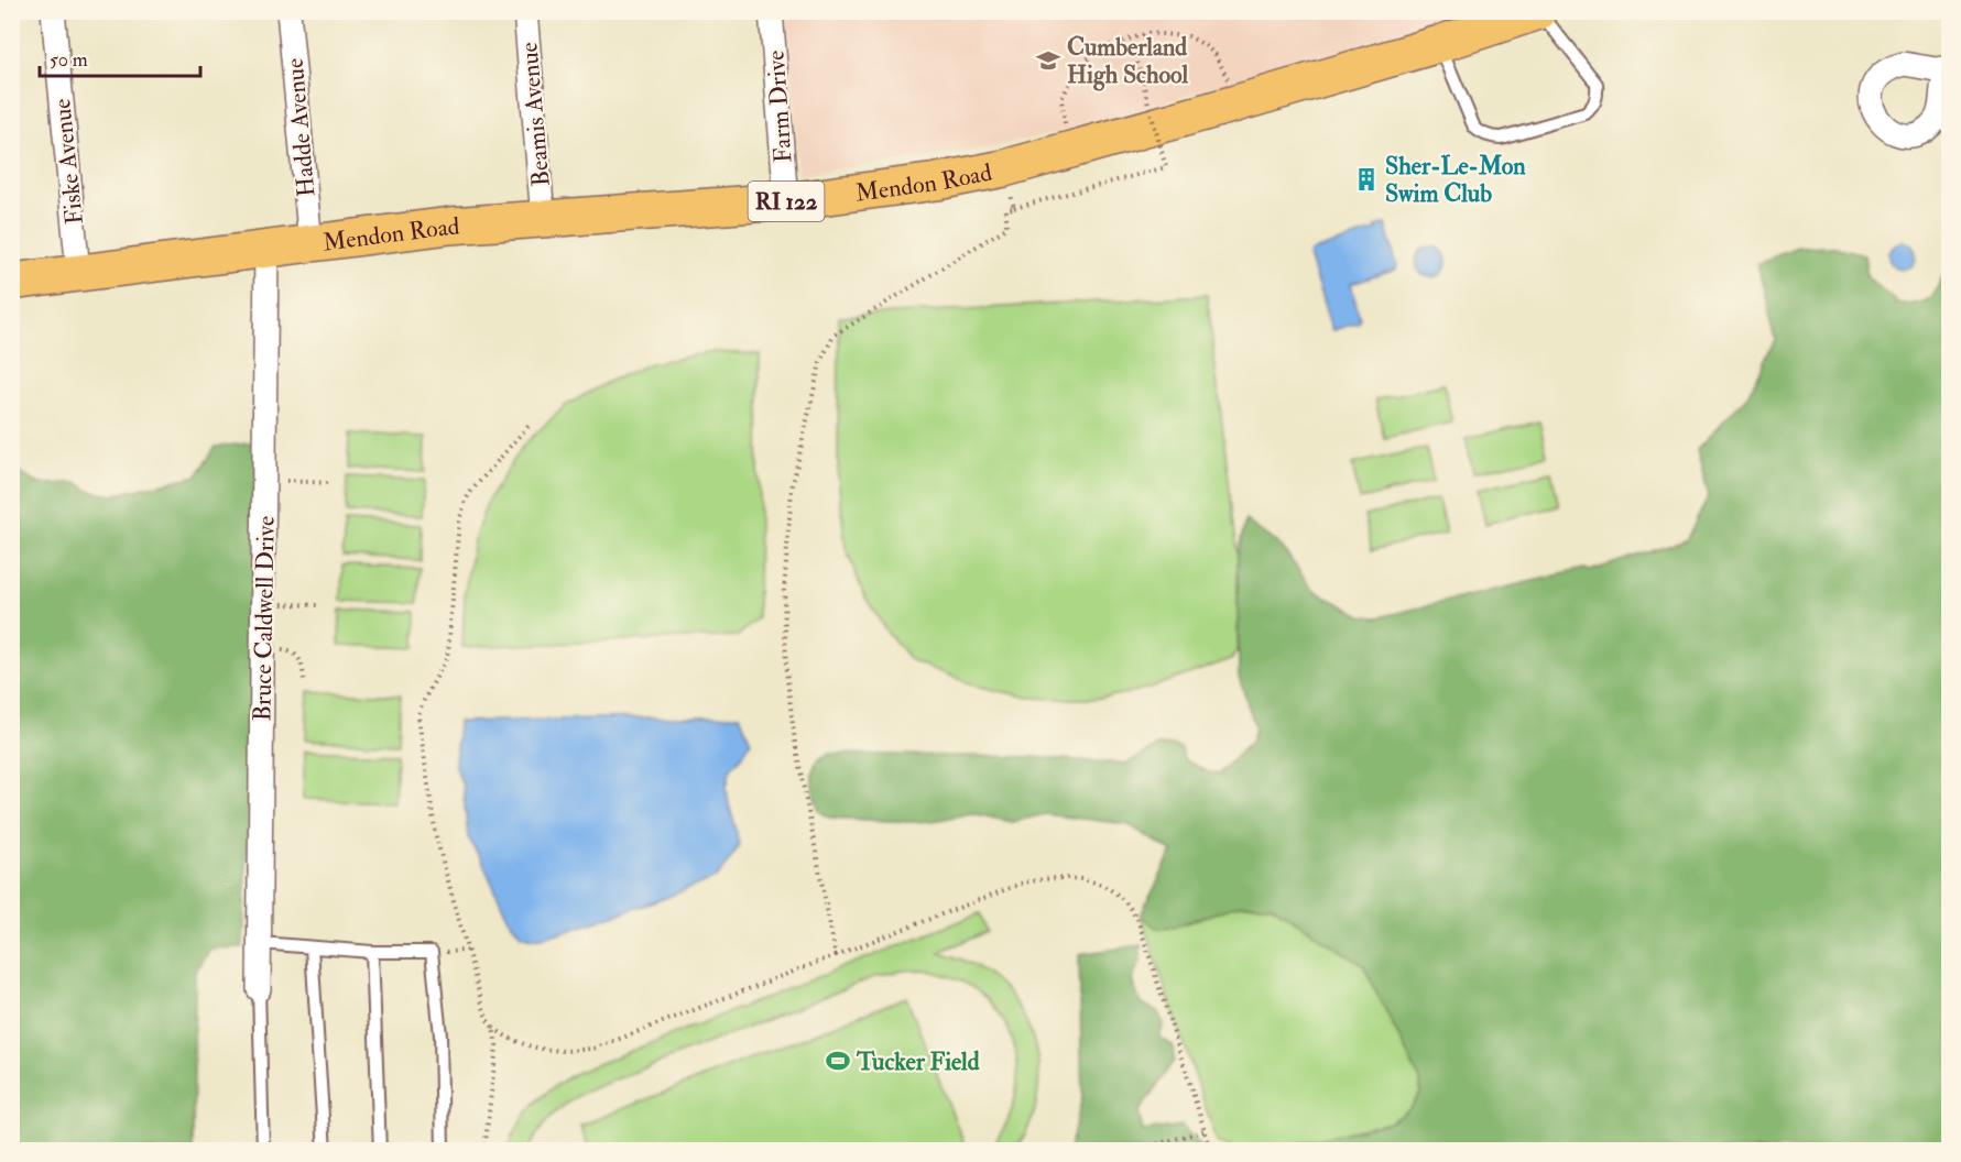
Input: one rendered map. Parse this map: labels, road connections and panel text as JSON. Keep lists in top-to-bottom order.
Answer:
{
  "streets": {
    "main road": ["Mendon Road", "RI 122"],
    "street": [
      "Farm Drive",
      "Beamis Avenue",
      "Hadde Avenue",
      "Fiske Avenue",
      "Bruce Caldwell Drive"
    ]
  },
  "crossings": [
    ["Farm Drive", "Mendon Road"],
    ["Beamis Avenue", "Mendon Road"],
    ["Hadde Avenue", "Mendon Road"],
    ["Fiske Avenue", "Mendon Road"],
    ["Mendon Road", "Bruce Caldwell Drive"]
  ],
  "places": {
    "school or university": ["Cumberland High School"],
    "building": ["Sher-Le-Mon Swim Club"],
    "sports": ["Tucker Field"]
  },
  "scale_bar": "50 m"
}
